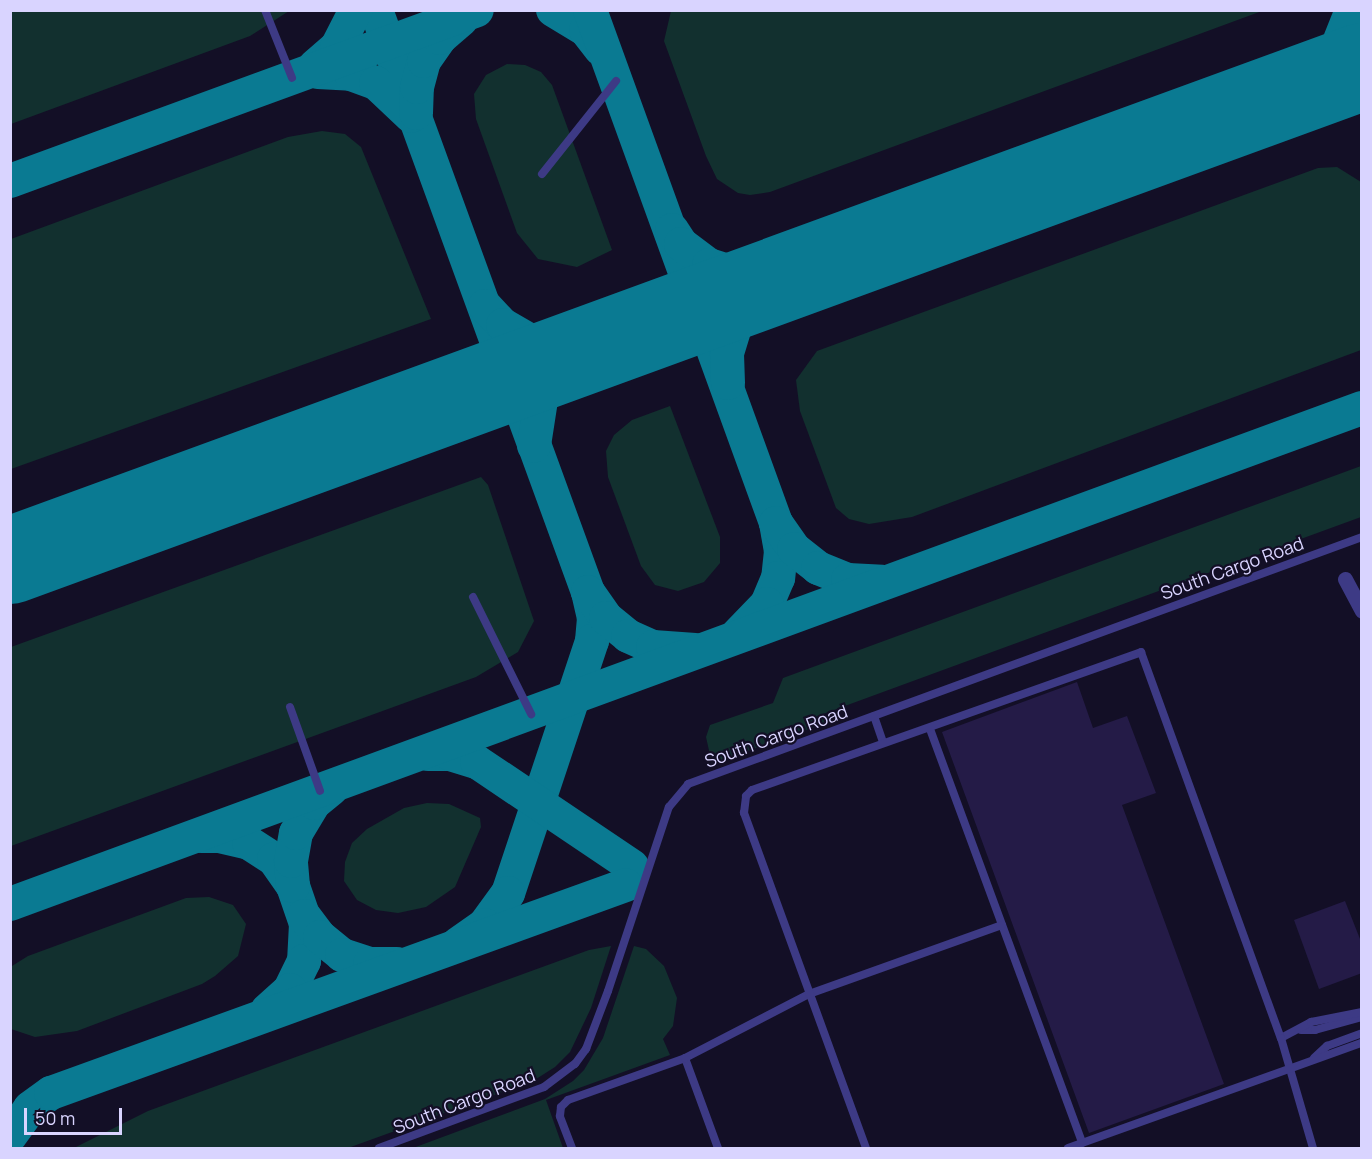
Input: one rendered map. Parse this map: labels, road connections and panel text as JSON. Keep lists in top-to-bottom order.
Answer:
{
  "streets": {
    "lane": ["South Cargo Road"]
  },
  "scale_bar": "50 m"
}
